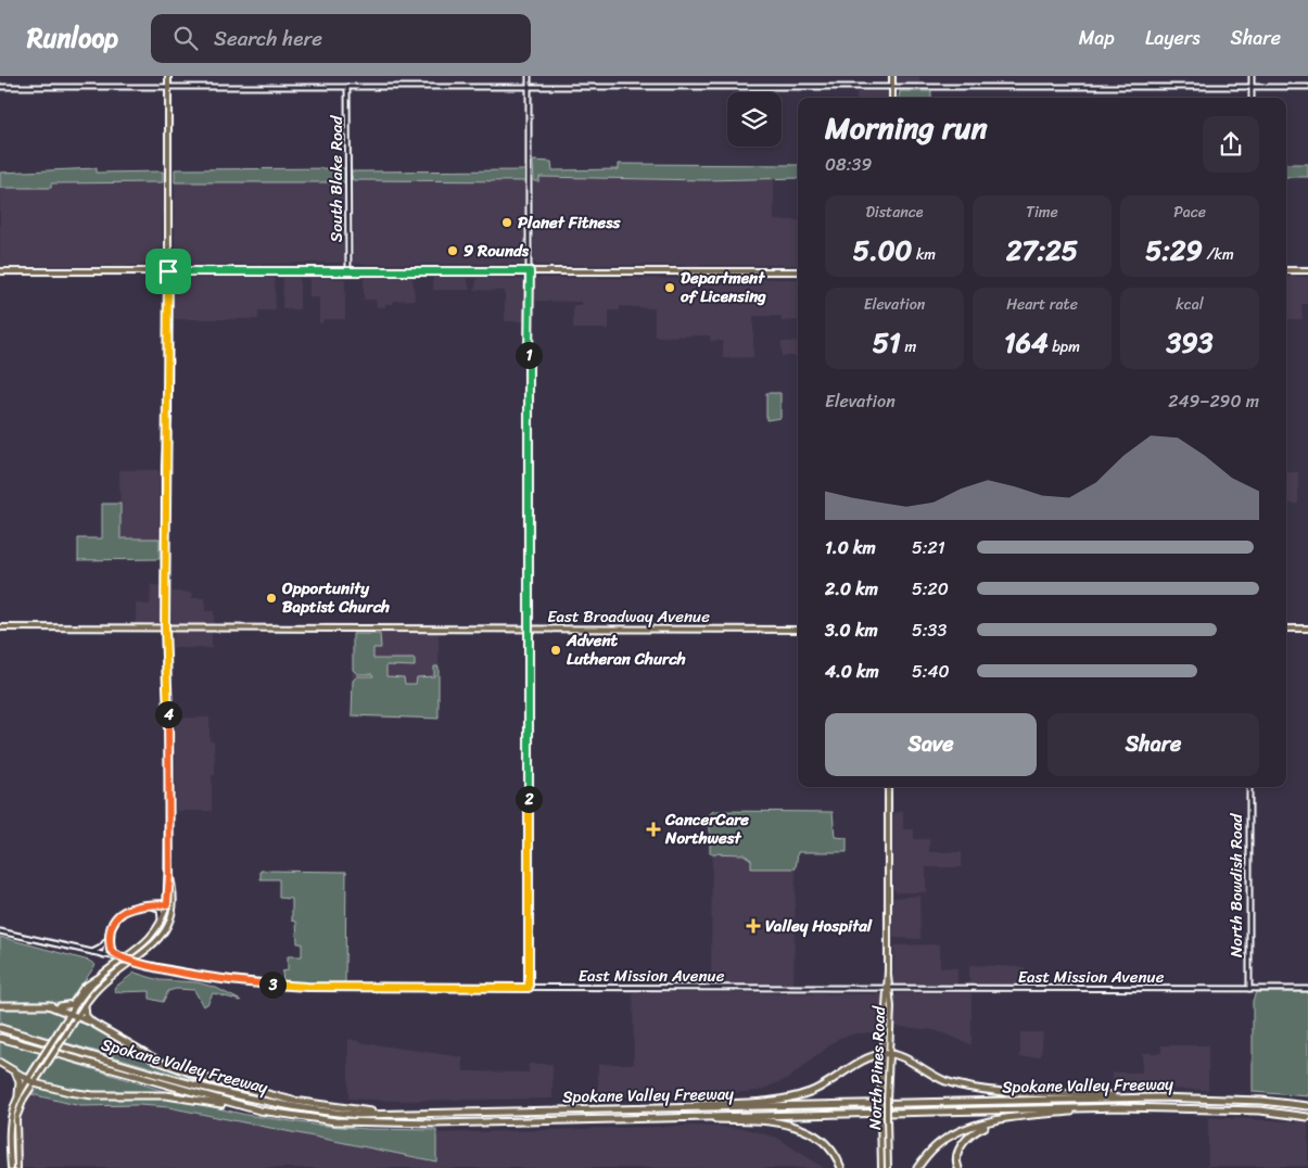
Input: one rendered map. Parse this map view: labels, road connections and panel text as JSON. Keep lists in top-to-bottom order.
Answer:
{
  "streets": {
    "highway": ["Spokane Valley Freeway"],
    "main road": ["East Broadway Avenue", "North Pines Road"],
    "street": ["South Blake Road", "North Bowdish Road", "East Mission Avenue"]
  },
  "crossings": [
    ["North Bowdish Road", "East Mission Avenue"],
    ["East Mission Avenue", "North Pines Road"]
  ],
  "places": {
    "other": [
      "Planet Fitness",
      "9 Rounds",
      "Department of Licensing",
      "Opportunity Baptist Church",
      "Advent Lutheran Church"
    ],
    "health": ["CancerCare Northwest", "Valley Hospital"]
  },
  "page": {
    "header": "Runloop",
    "search": "Search here",
    "nav": ["Map", "Layers", "Share"],
    "heading": ["Morning run", "08:39"],
    "stats": [
      ["Distance", "5.00 km"],
      ["Time", "27:25"],
      ["Pace", "5:29 /km"],
      ["Elevation", "51 m"],
      ["Heart rate", "164 bpm"],
      ["kcal", "393"]
    ],
    "pins": [
      "1",
      "4",
      "2",
      "3"
    ],
    "chart": ["Elevation", "249–290 m"],
    "list": [
      {
        "name": "1.0 km",
        "note": "5:21"
      },
      {
        "name": "2.0 km",
        "note": "5:20"
      },
      {
        "name": "3.0 km",
        "note": "5:33"
      },
      {
        "name": "4.0 km",
        "note": "5:40"
      }
    ],
    "buttons": ["Save", "Share"]
  }
}
